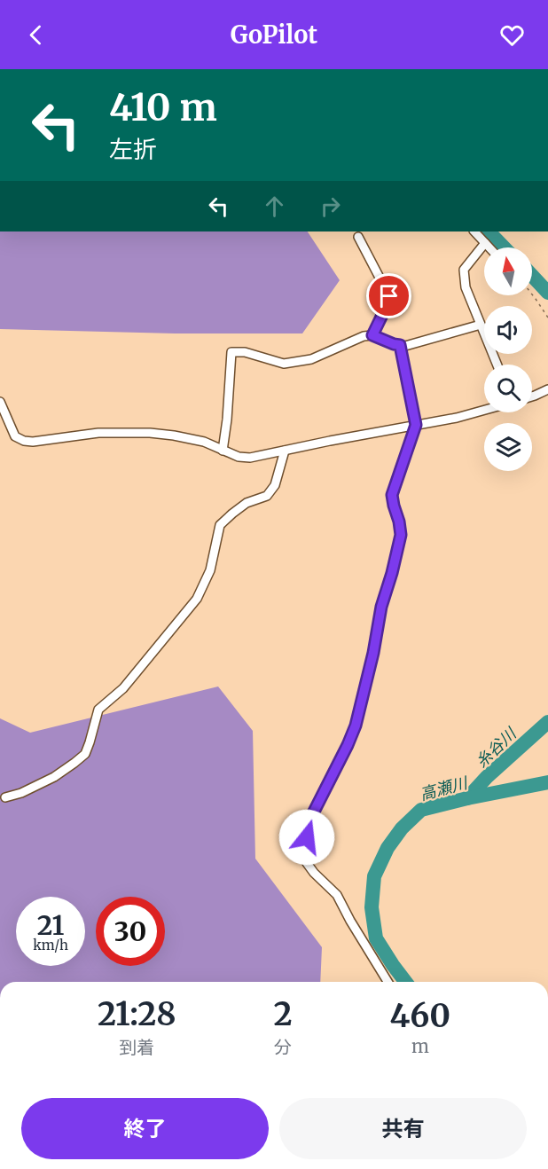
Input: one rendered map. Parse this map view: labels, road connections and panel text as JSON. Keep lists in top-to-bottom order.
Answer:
{
  "water": ["糸谷川", "高瀬川"],
  "north": "top",
  "page": {
    "header": "GoPilot",
    "turn": ["410 m", "左折"],
    "speed": "21 km/h",
    "limit": "30",
    "eta": [
      "21:28",
      "到着",
      "2",
      "分",
      "460",
      "m"
    ],
    "buttons": ["終了", "共有"]
  }
}
